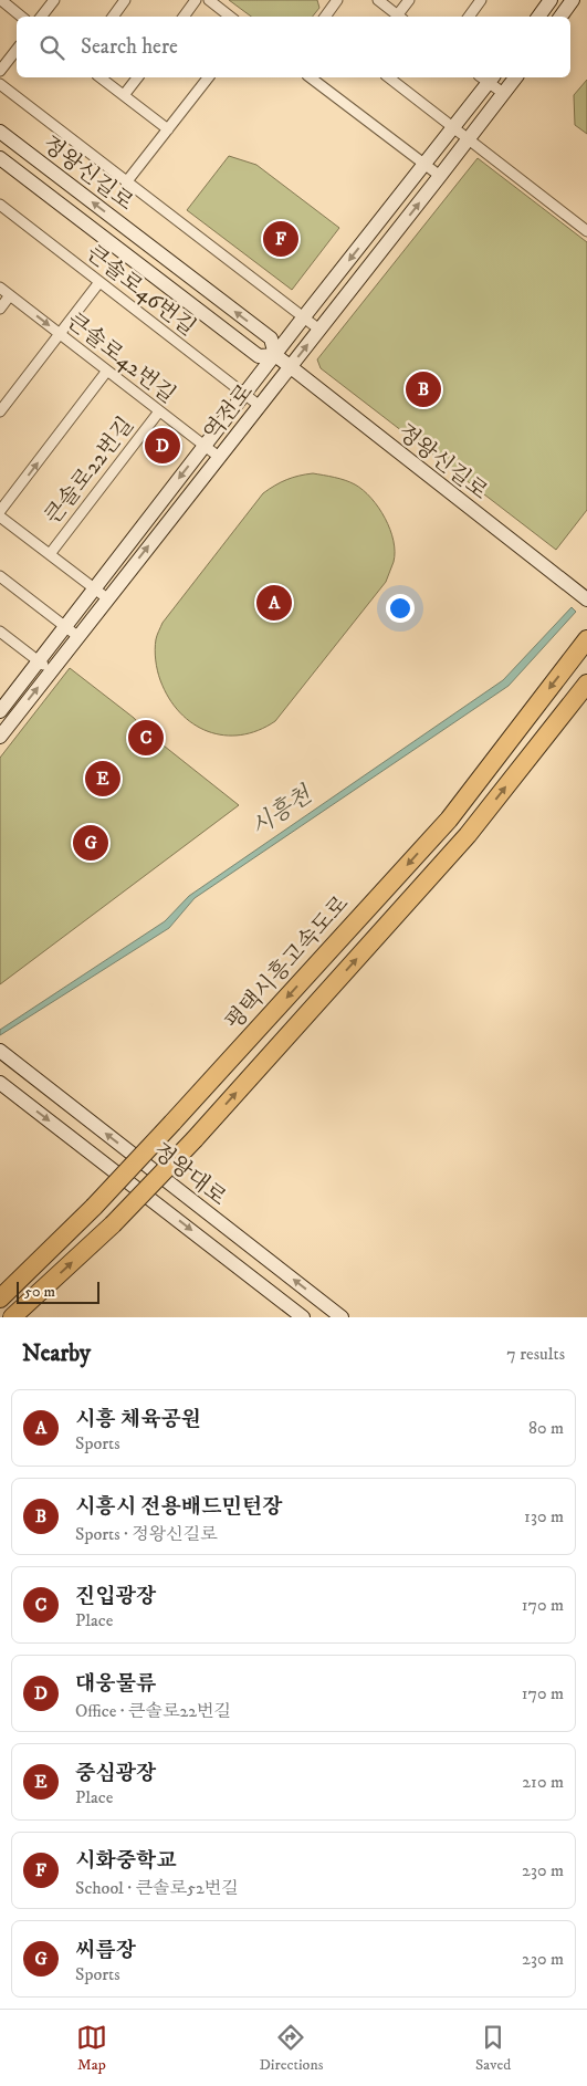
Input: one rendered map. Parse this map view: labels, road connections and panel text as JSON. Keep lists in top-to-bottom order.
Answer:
{
  "streets": {
    "highway": ["평택시흥고속도로"],
    "street": [
      "정왕신길로",
      "큰솔로46번길",
      "큰솔로42번길",
      "역전로",
      "큰솔로22번길",
      "정왕대로"
    ]
  },
  "crossings": [
    ["정왕신길로", "역전로"],
    ["큰솔로46번길", "역전로"],
    ["큰솔로42번길", "역전로"],
    ["큰솔로42번길", "큰솔로22번길"],
    ["역전로", "큰솔로22번길"]
  ],
  "water": ["시흥천"],
  "scale_bar": "50 m",
  "page": {
    "search": "Search here",
    "pins": [
      "F",
      "B",
      "D",
      "A",
      "C",
      "E",
      "G"
    ],
    "scale": "50 m",
    "heading": ["Nearby", "7 results"],
    "list": [
      {
        "mark": "A",
        "name": "시흥 체육공원",
        "note": "Sports",
        "value": "80 m"
      },
      {
        "mark": "B",
        "name": "시흥시 전용배드민턴장",
        "note": "Sports · 정왕신길로",
        "value": "130 m"
      },
      {
        "mark": "C",
        "name": "진입광장",
        "note": "Place",
        "value": "170 m"
      },
      {
        "mark": "D",
        "name": "대웅물류",
        "note": "Office · 큰솔로22번길",
        "value": "170 m"
      },
      {
        "mark": "E",
        "name": "중심광장",
        "note": "Place",
        "value": "210 m"
      },
      {
        "mark": "F",
        "name": "시화중학교",
        "note": "School · 큰솔로52번길",
        "value": "230 m"
      },
      {
        "mark": "G",
        "name": "씨름장",
        "note": "Sports",
        "value": "230 m"
      }
    ],
    "nav": ["Map", "Directions", "Saved"]
  }
}
